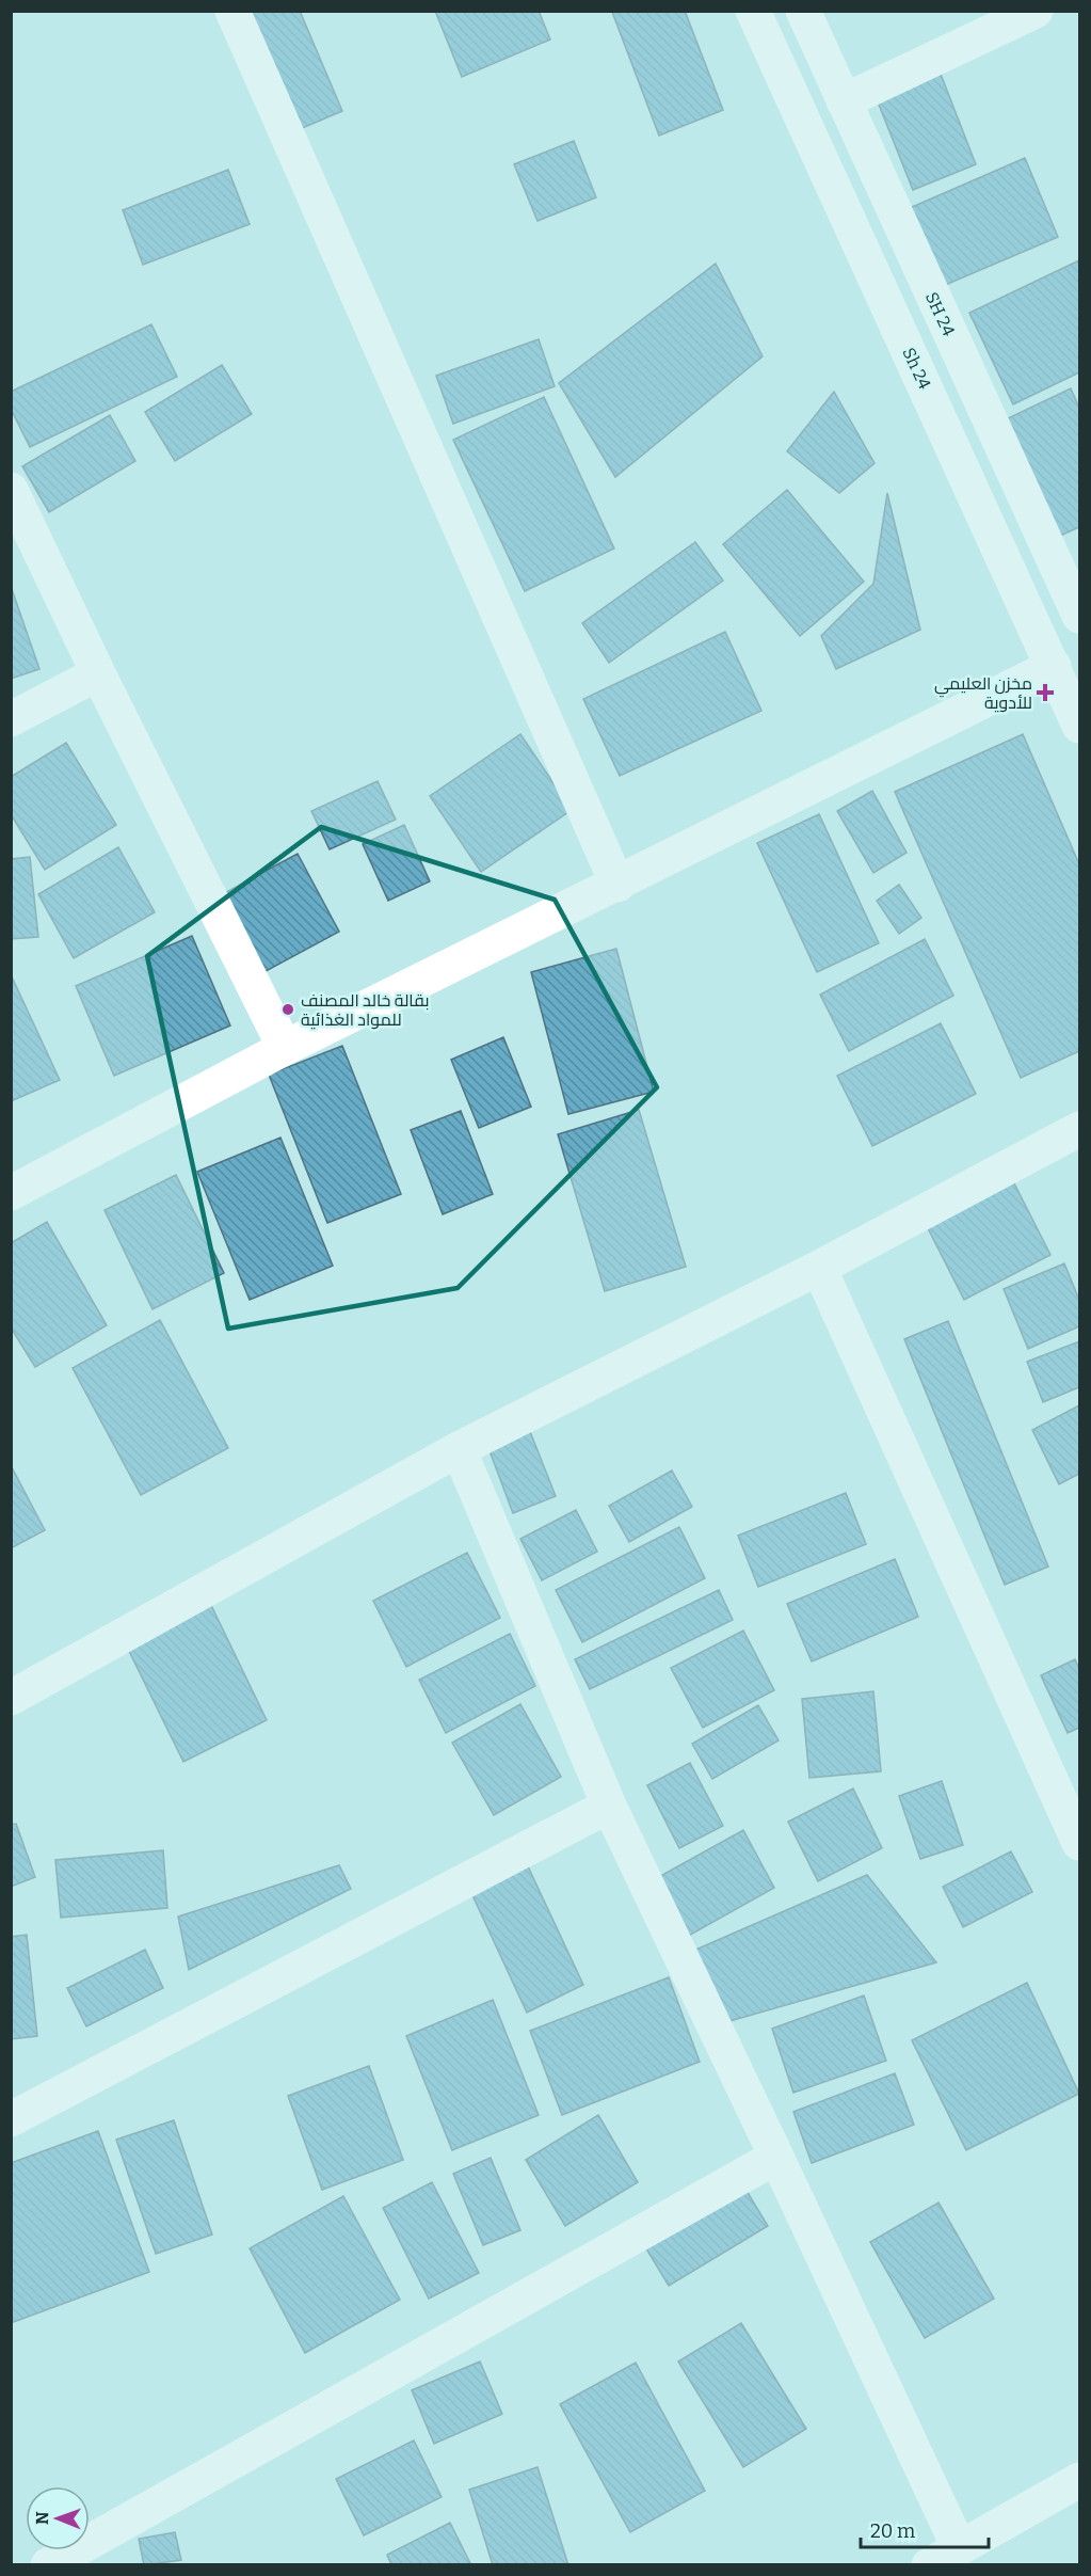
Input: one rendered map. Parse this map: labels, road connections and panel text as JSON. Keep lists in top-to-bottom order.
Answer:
{
  "streets": {
    "street": ["SH 24", "Sh 24"]
  },
  "places": {
    "health": ["مخزن العليمي للأدوية"],
    "other": ["بقالة خالد المصنف للمواد الغذائية"]
  },
  "scale_bar": "20 m",
  "north": "left"
}
